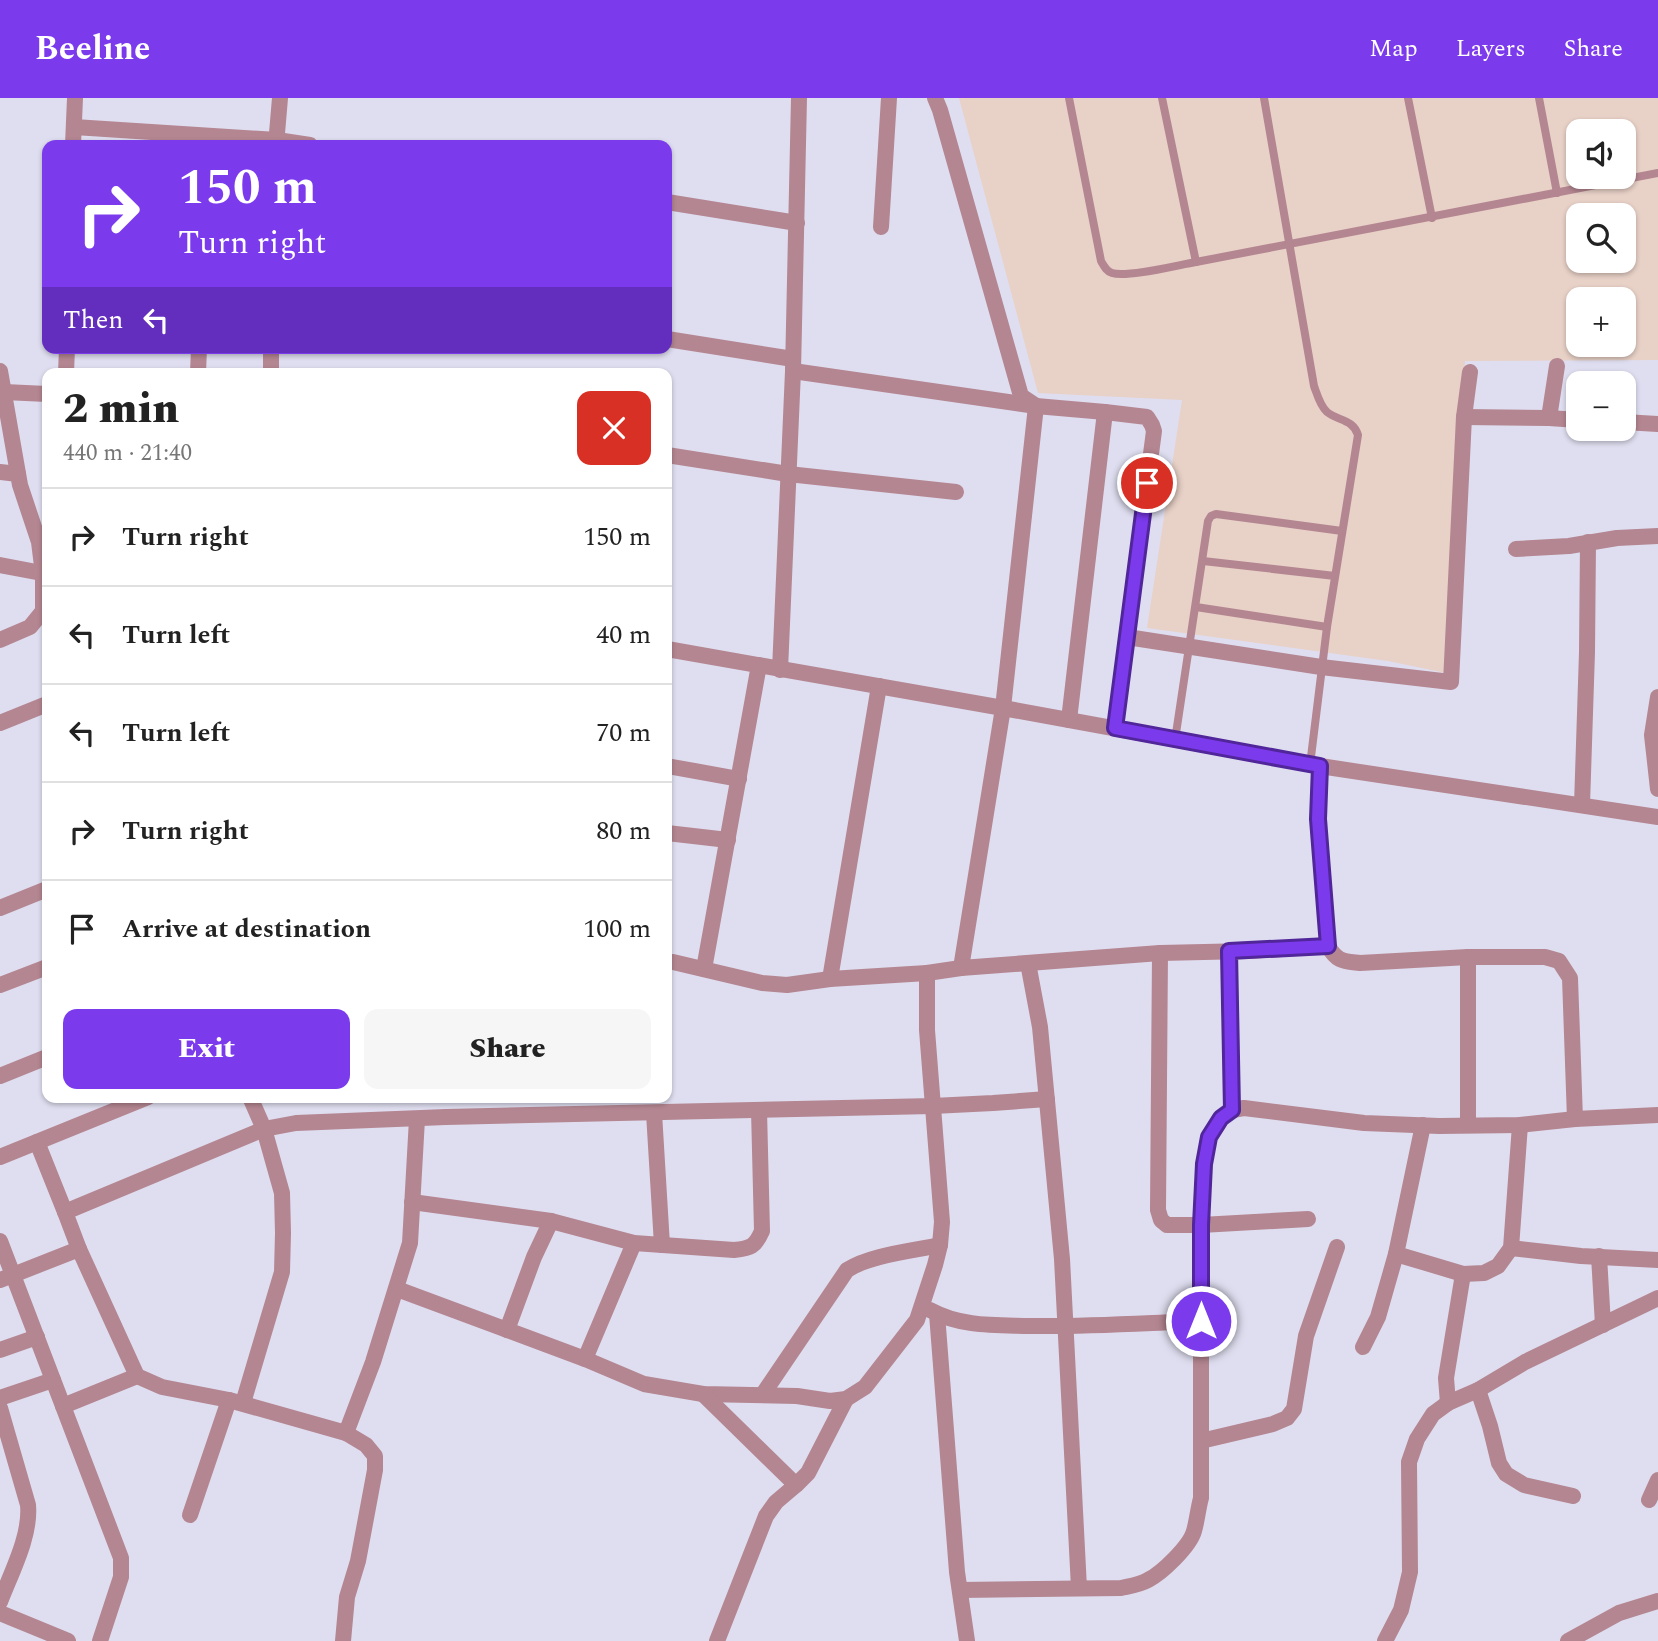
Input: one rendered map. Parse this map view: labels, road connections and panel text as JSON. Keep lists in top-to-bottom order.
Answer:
{
  "page": {
    "header": "Beeline",
    "nav": ["Map", "Layers", "Share"],
    "map_buttons": ["+", "−"],
    "turn": ["150 m", "Turn right"],
    "then": "Then",
    "heading": ["2 min", "440 m · 21:40"],
    "list": [
      {
        "name": "Turn right",
        "value": "150 m"
      },
      {
        "name": "Turn left",
        "value": "40 m"
      },
      {
        "name": "Turn left",
        "value": "70 m"
      },
      {
        "name": "Turn right",
        "value": "80 m"
      },
      {
        "name": "Arrive at destination",
        "value": "100 m"
      }
    ],
    "buttons": ["Exit", "Share"]
  }
}
